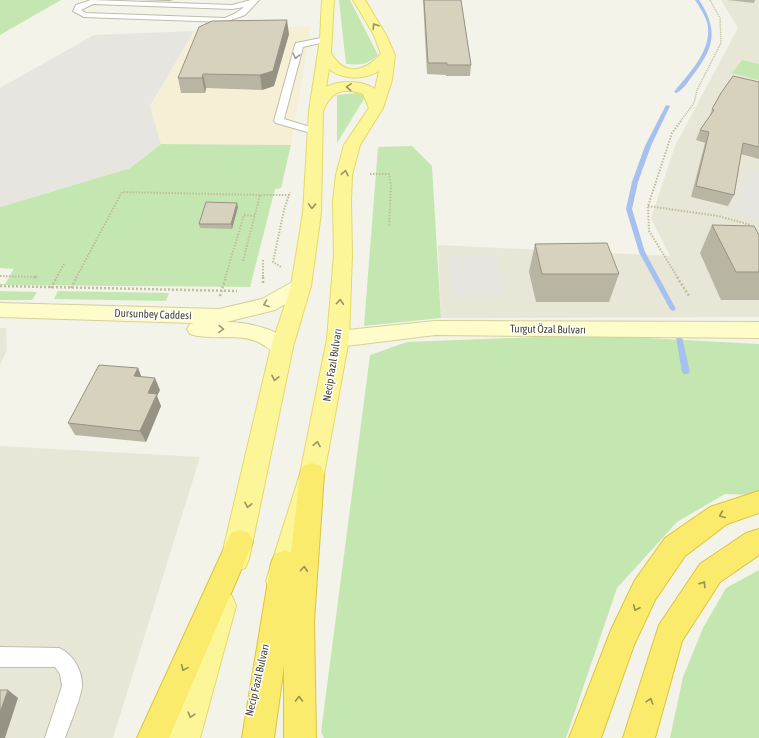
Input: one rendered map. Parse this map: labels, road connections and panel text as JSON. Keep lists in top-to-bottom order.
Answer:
{
  "streets": {
    "main road": ["Dursunbey Caddesi", "Turgut Özal Bulvarı", "Necip Fazıl Bulvarı"]
  },
  "crossings": [
    ["Turgut Özal Bulvarı", "Necip Fazıl Bulvarı"]
  ]
}
